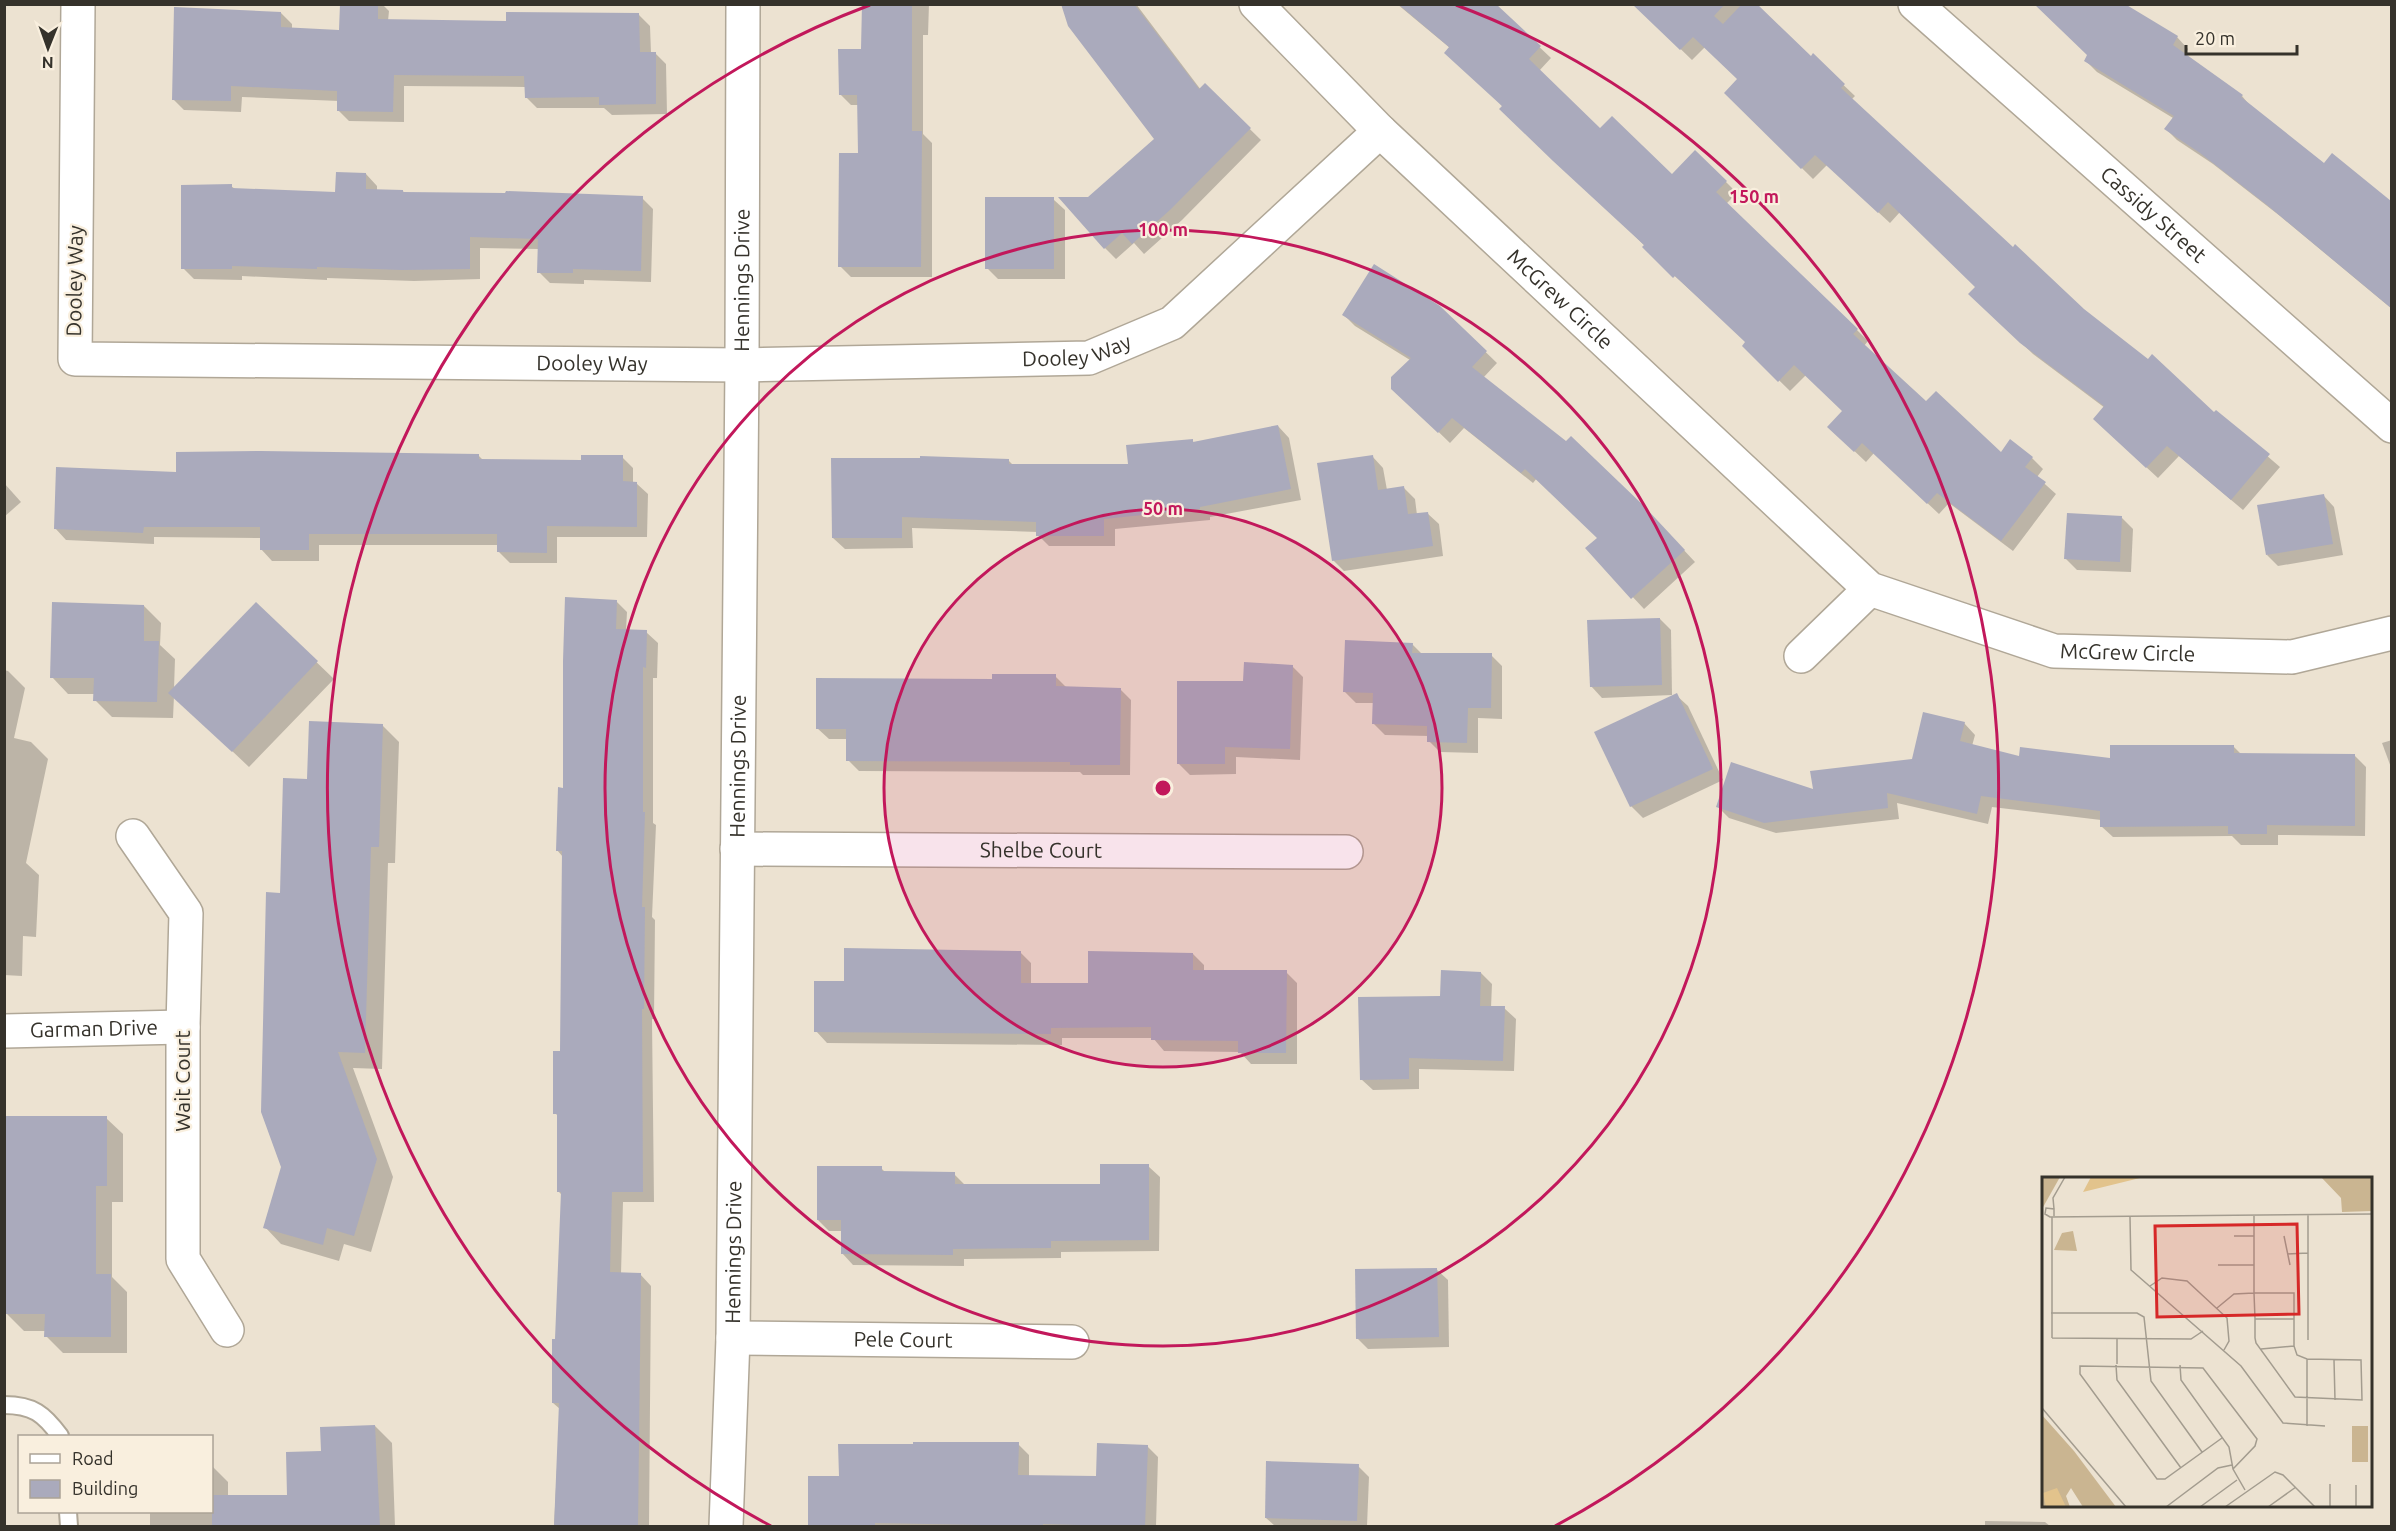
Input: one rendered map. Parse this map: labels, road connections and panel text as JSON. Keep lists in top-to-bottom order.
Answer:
{
  "streets": {
    "street": [
      "Cassidy Street",
      "Hennings Drive",
      "Dooley Way",
      "McGrew Circle",
      "Shelbe Court",
      "Garman Drive",
      "Wait Court",
      "Pele Court"
    ]
  },
  "crossings": [
    ["Hennings Drive", "Dooley Way"],
    ["Hennings Drive", "Shelbe Court"],
    ["Hennings Drive", "Pele Court"],
    ["Dooley Way", "McGrew Circle"],
    ["Garman Drive", "Wait Court"]
  ],
  "legend": ["Road", "Building"],
  "scale_bar": "20 m",
  "north": "bottom",
  "rings": ["150 m", "100 m", "50 m"]
}
